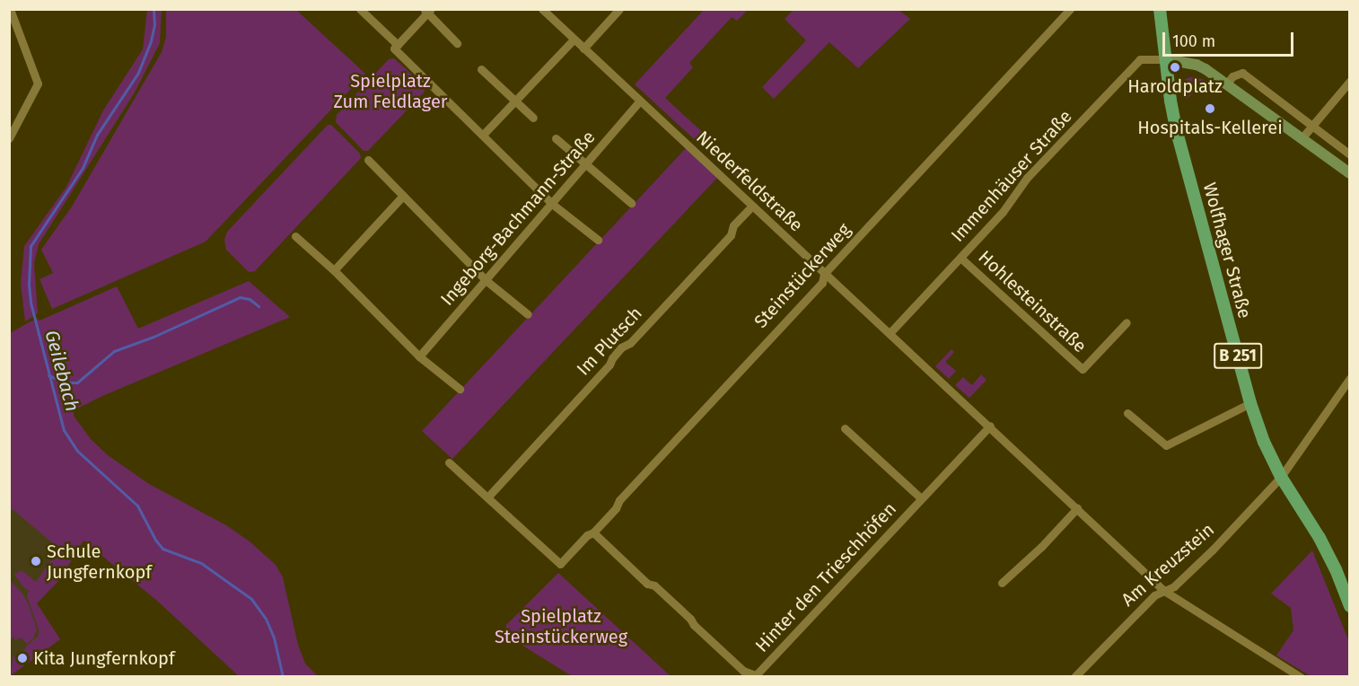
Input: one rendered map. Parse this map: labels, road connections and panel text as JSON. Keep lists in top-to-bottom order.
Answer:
{
  "streets": {
    "main road": ["Wolfhager Straße", "B 251"],
    "street": [
      "Immenhäuser Straße",
      "Niederfeldstraße",
      "Ingeborg-Bachmann-Straße",
      "Steinstückerweg",
      "Hohlesteinstraße",
      "Im Plutsch",
      "Am Kreuzstein",
      "Hinter den Trieschhöfen"
    ]
  },
  "crossings": [
    ["Immenhäuser Straße", "Niederfeldstraße"],
    ["Immenhäuser Straße", "Wolfhager Straße"],
    ["Immenhäuser Straße", "Hohlesteinstraße"],
    ["Niederfeldstraße", "Ingeborg-Bachmann-Straße"],
    ["Niederfeldstraße", "Steinstückerweg"],
    ["Niederfeldstraße", "Im Plutsch"],
    ["Niederfeldstraße", "Am Kreuzstein"],
    ["Niederfeldstraße", "Hinter den Trieschhöfen"],
    ["Wolfhager Straße", "Am Kreuzstein"],
    ["Steinstückerweg", "Im Plutsch"],
    ["Steinstückerweg", "Hinter den Trieschhöfen"]
  ],
  "water": ["Geilebach"],
  "parks": ["Spielplatz Zum Feldlager", "Spielplatz Steinstückerweg"],
  "places": [
    "Haroldplatz",
    "Hospitals-Kellerei",
    "Schule Jungfernkopf",
    "Kita Jungfernkopf"
  ],
  "scale_bar": "100 m"
}
